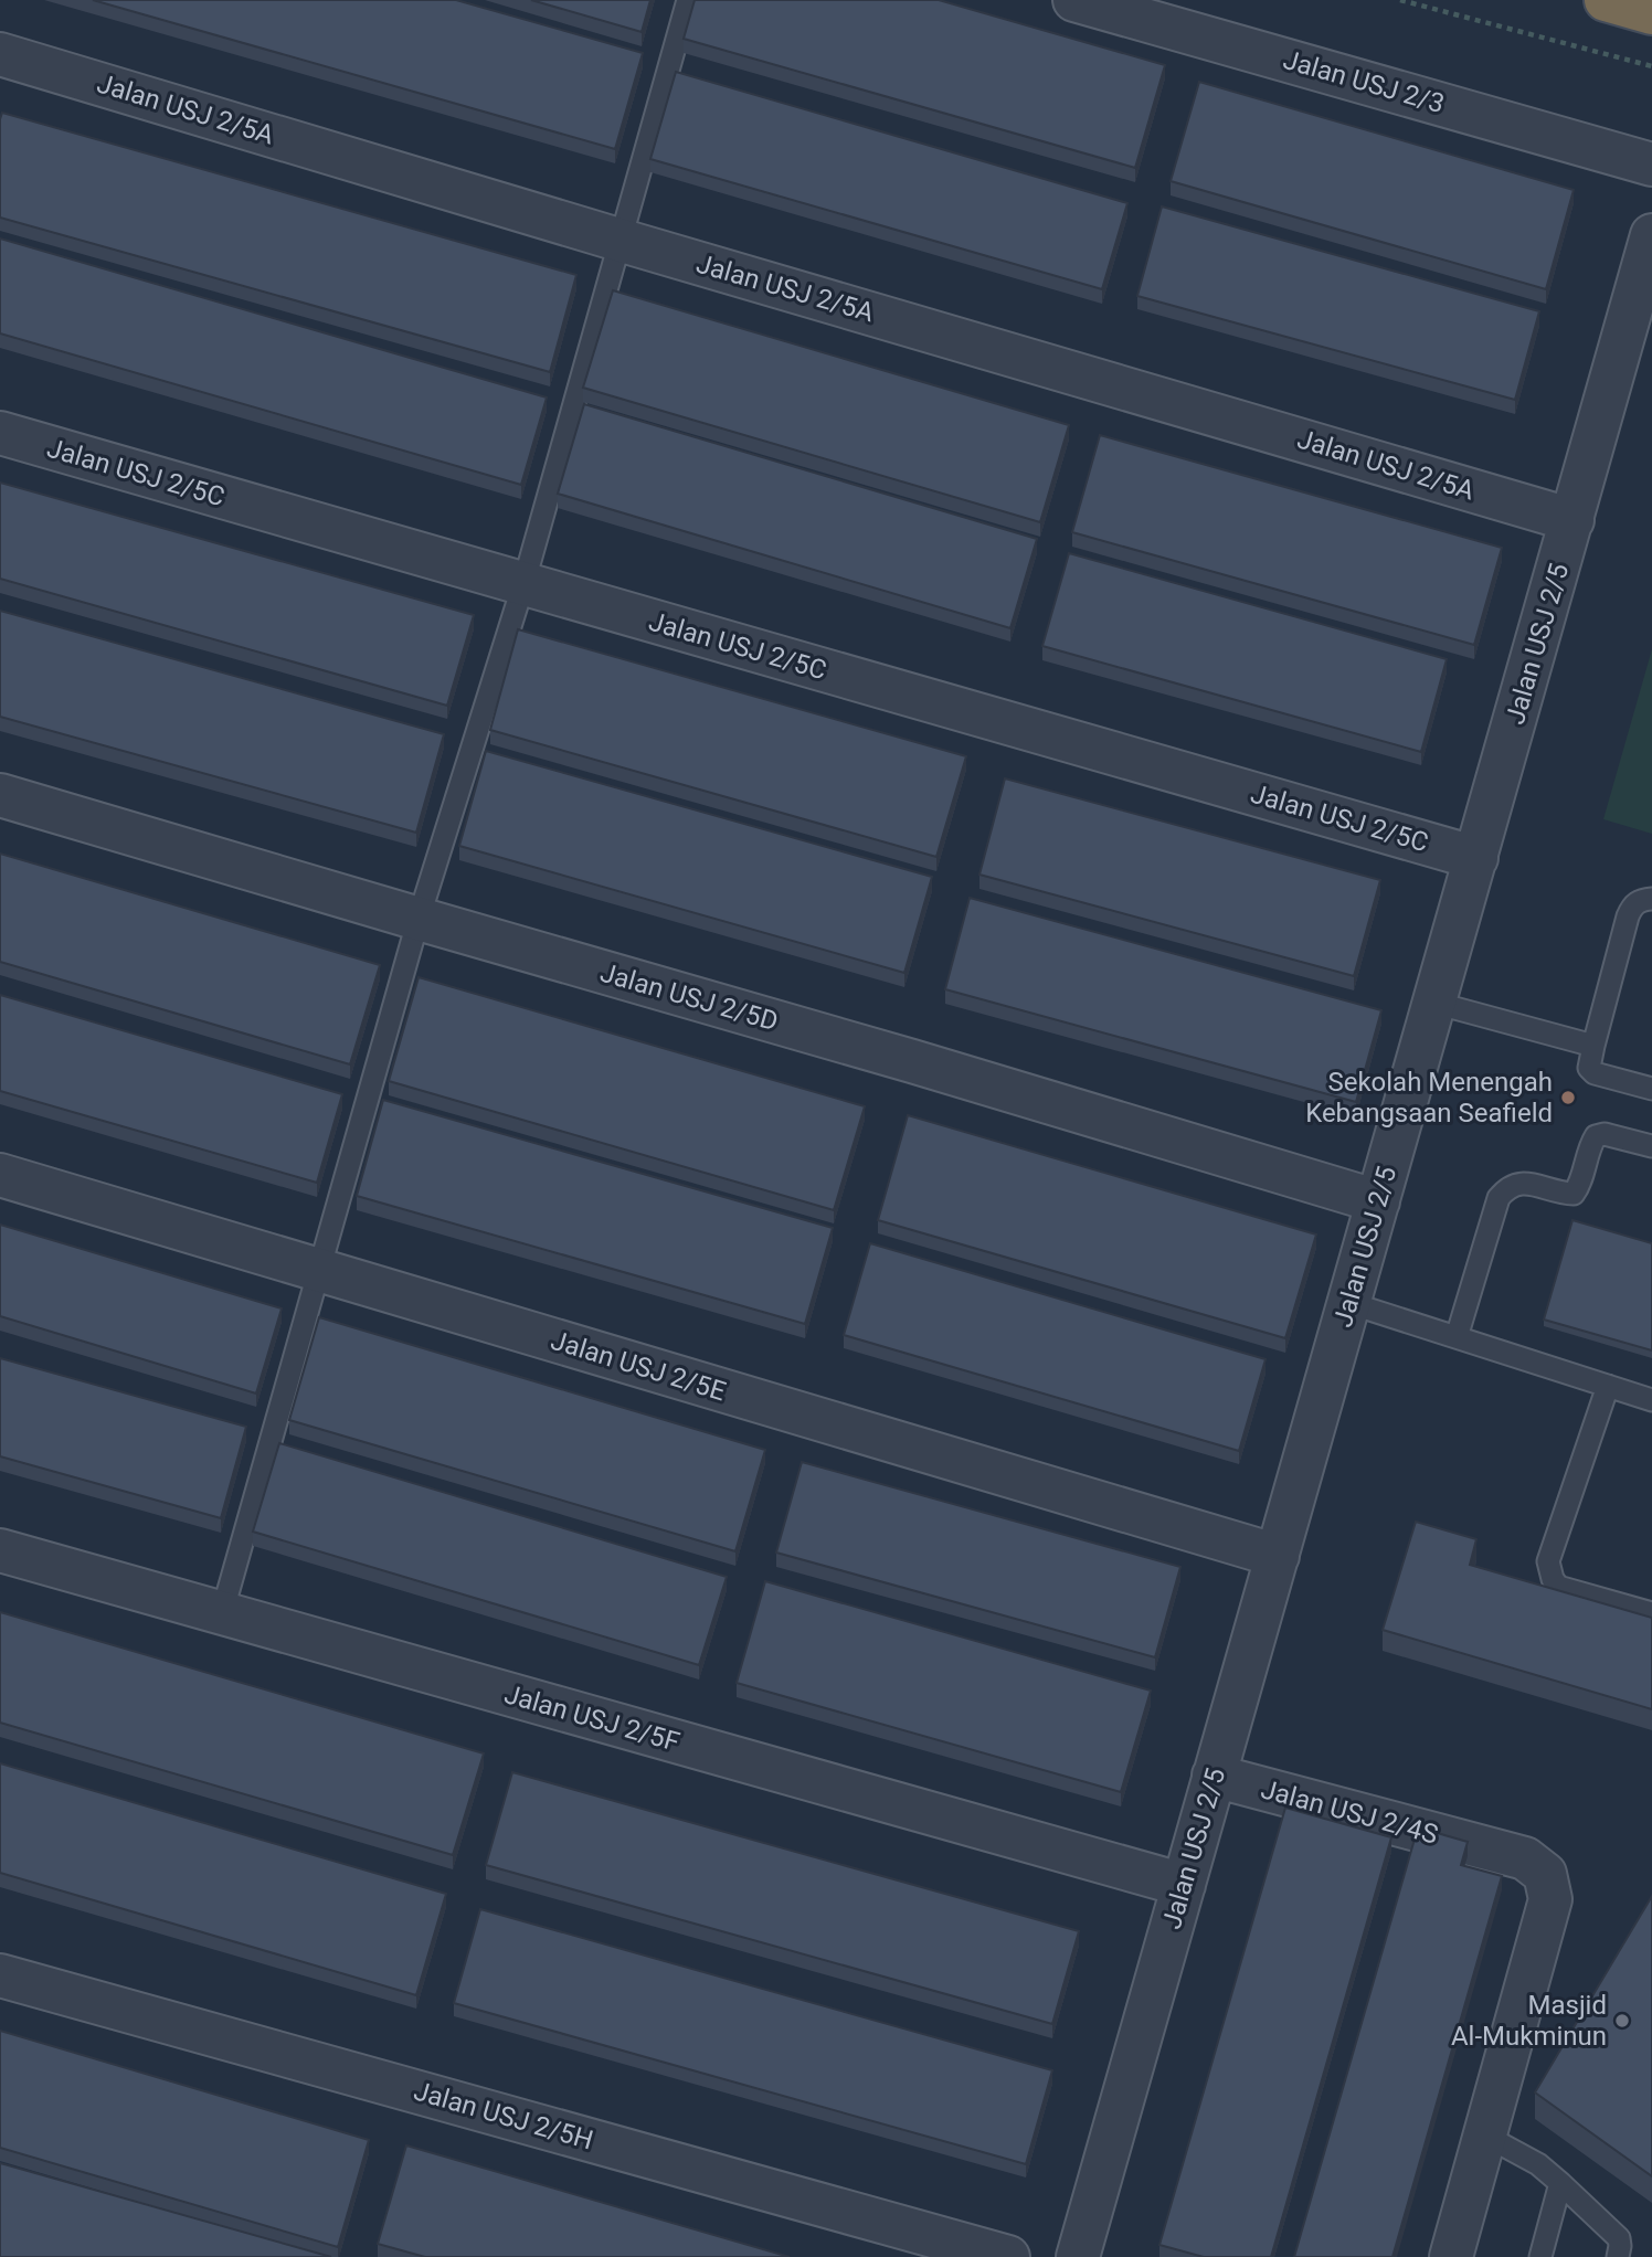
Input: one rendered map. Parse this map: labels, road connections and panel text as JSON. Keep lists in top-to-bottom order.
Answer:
{
  "streets": {
    "street": [
      "Jalan USJ 2/3",
      "Jalan USJ 2/5A",
      "Jalan USJ 2/5C",
      "Jalan USJ 2/5",
      "Jalan USJ 2/5D",
      "Jalan USJ 2/5E",
      "Jalan USJ 2/5F",
      "Jalan USJ 2/4S",
      "Jalan USJ 2/5H"
    ]
  },
  "crossings": [
    ["Jalan USJ 2/5A", "Jalan USJ 2/5"],
    ["Jalan USJ 2/5C", "Jalan USJ 2/5"],
    ["Jalan USJ 2/5", "Jalan USJ 2/5D"],
    ["Jalan USJ 2/5", "Jalan USJ 2/5E"],
    ["Jalan USJ 2/5", "Jalan USJ 2/5F"],
    ["Jalan USJ 2/5", "Jalan USJ 2/4S"]
  ],
  "places": ["Sekolah Menengah Kebangsaan Seafield", "Masjid Al-Mukminun"]
}
